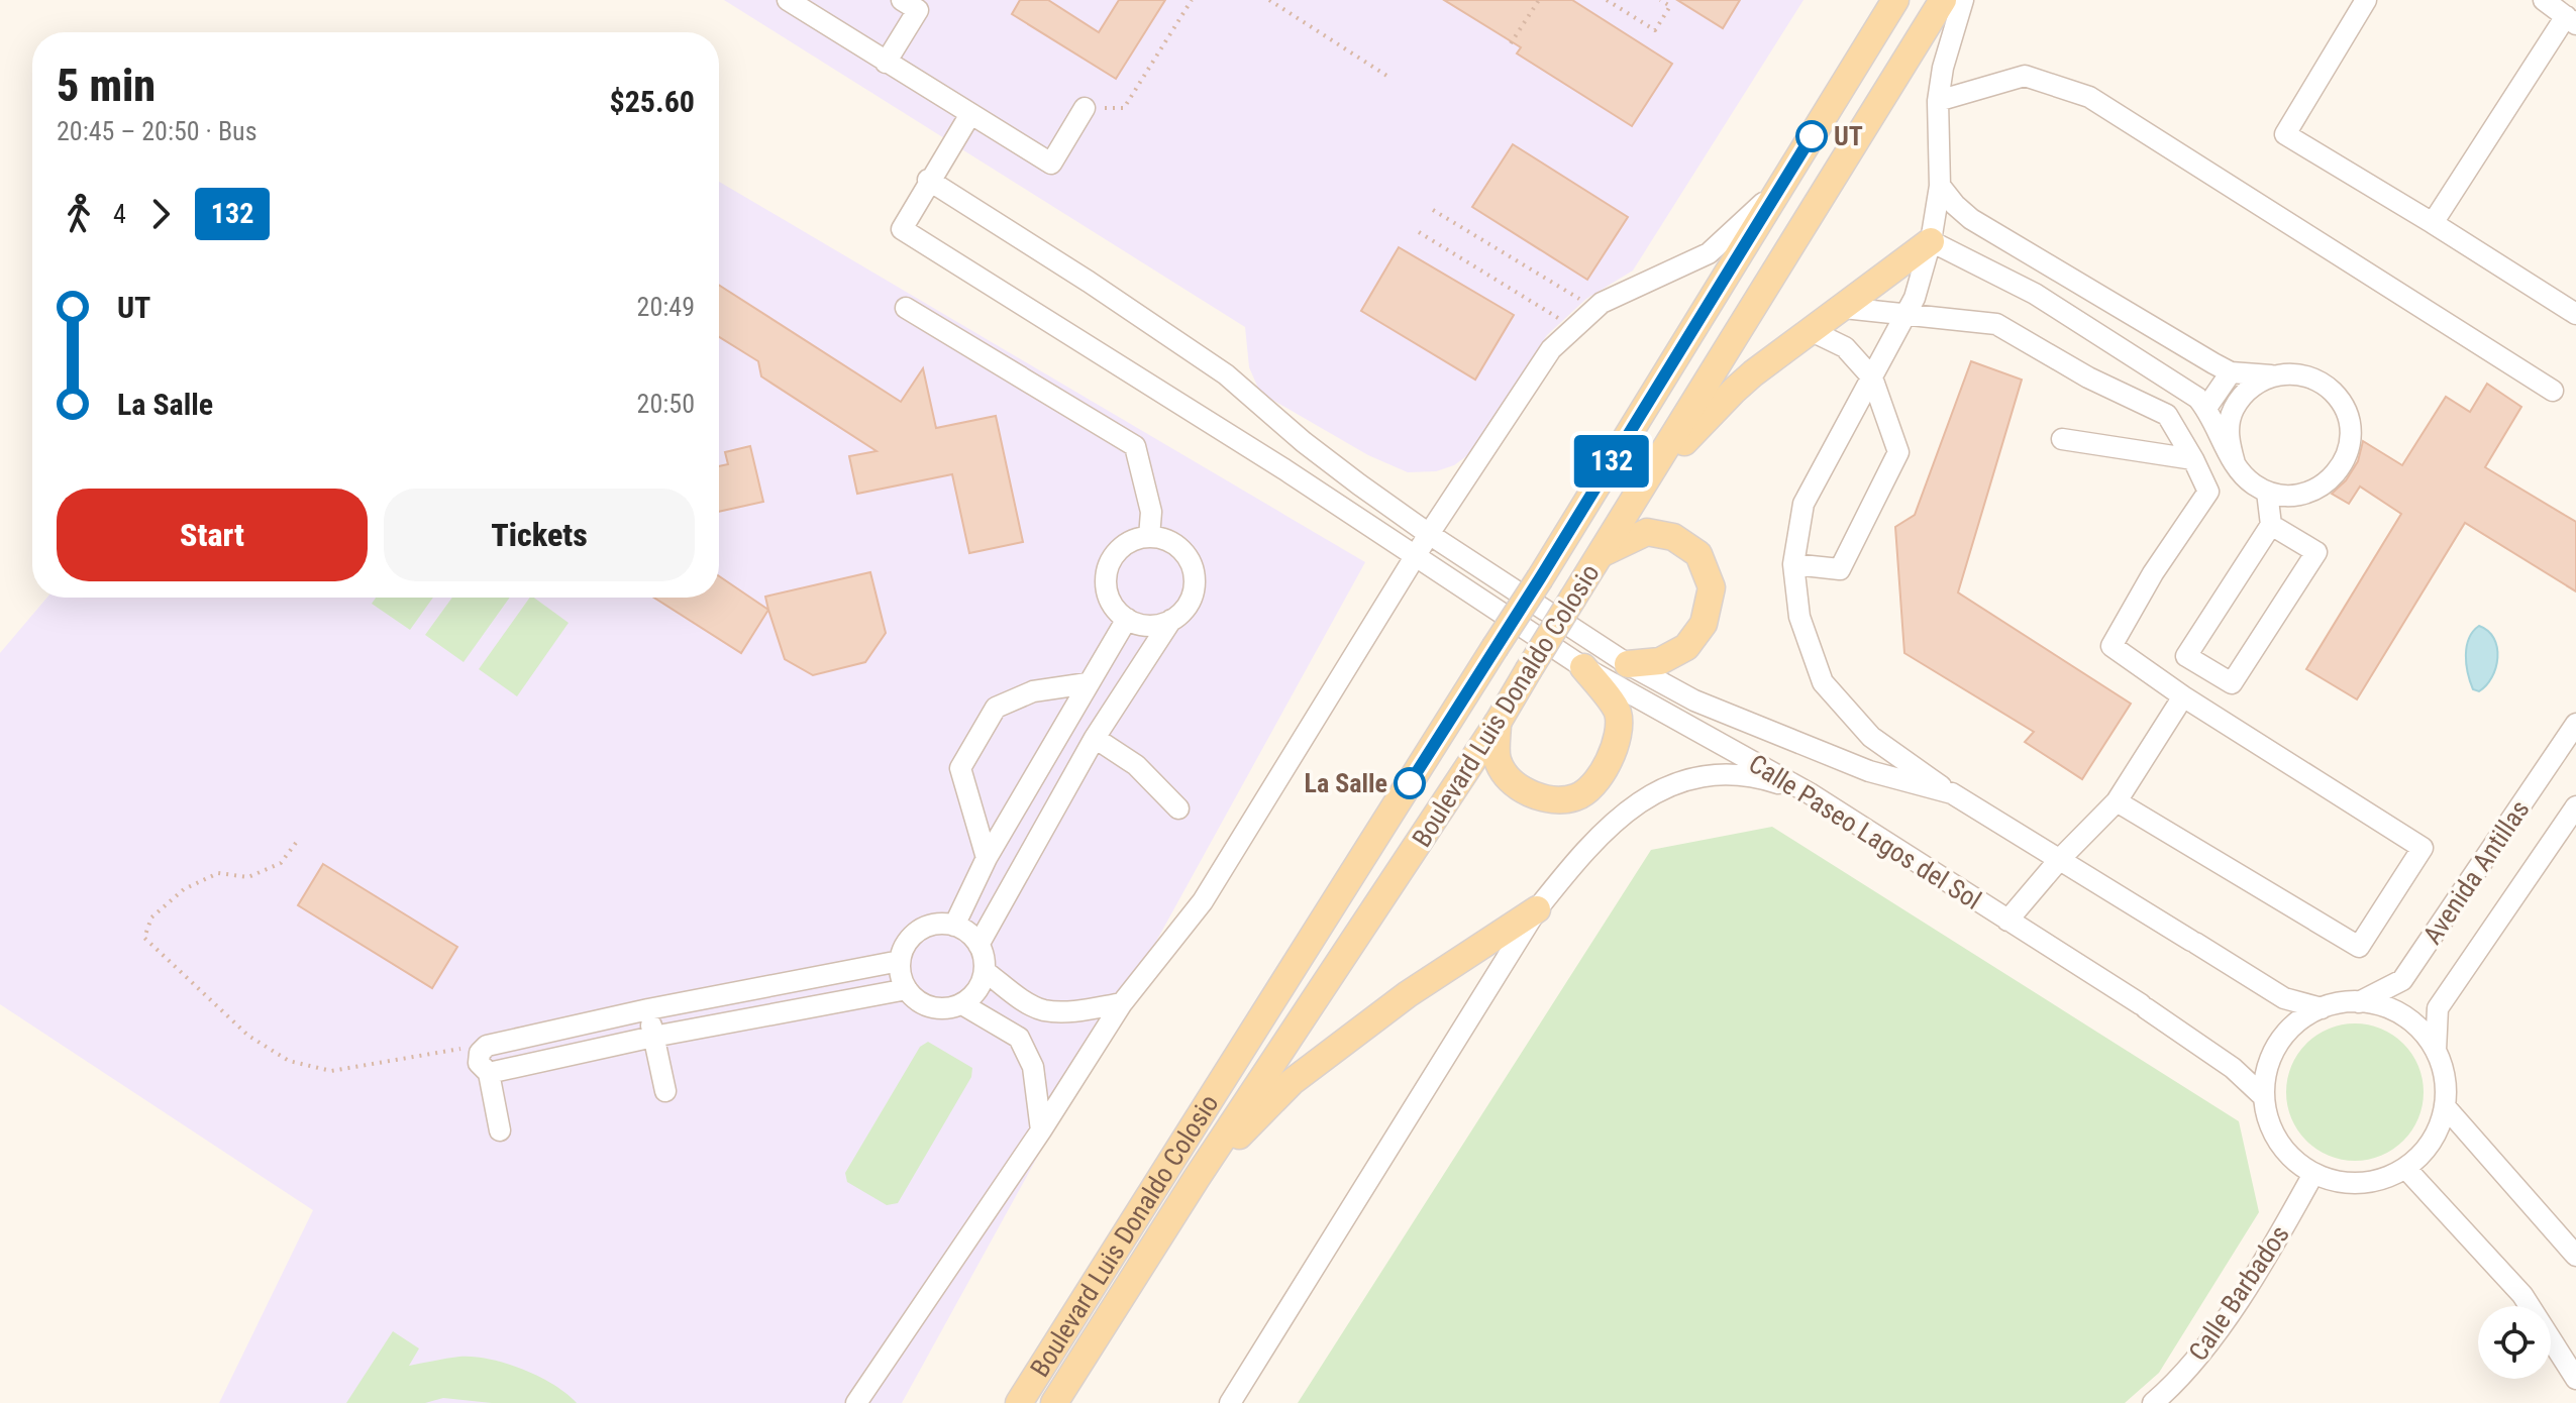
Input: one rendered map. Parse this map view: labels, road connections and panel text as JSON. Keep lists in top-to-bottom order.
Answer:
{
  "streets": {
    "main road": ["Boulevard Luis Donaldo Colosio"],
    "street": ["Calle Paseo Lagos del Sol", "Avenida Antillas", "Calle Barbados"]
  },
  "crossings": [
    ["Calle Paseo Lagos del Sol", "Avenida Antillas"],
    ["Calle Paseo Lagos del Sol", "Calle Barbados"],
    ["Avenida Antillas", "Calle Barbados"]
  ],
  "places": ["UT", "La Salle"],
  "lines": ["bus line 132"],
  "page": {
    "on_map": "132",
    "heading": ["5 min", "20:45 – 20:50 · Bus", "$25.60"],
    "legs": ["4", "132"],
    "list": [
      {
        "name": "UT",
        "value": "20:49"
      },
      {
        "name": "La Salle",
        "value": "20:50"
      }
    ],
    "buttons": ["Start", "Tickets"]
  }
}
